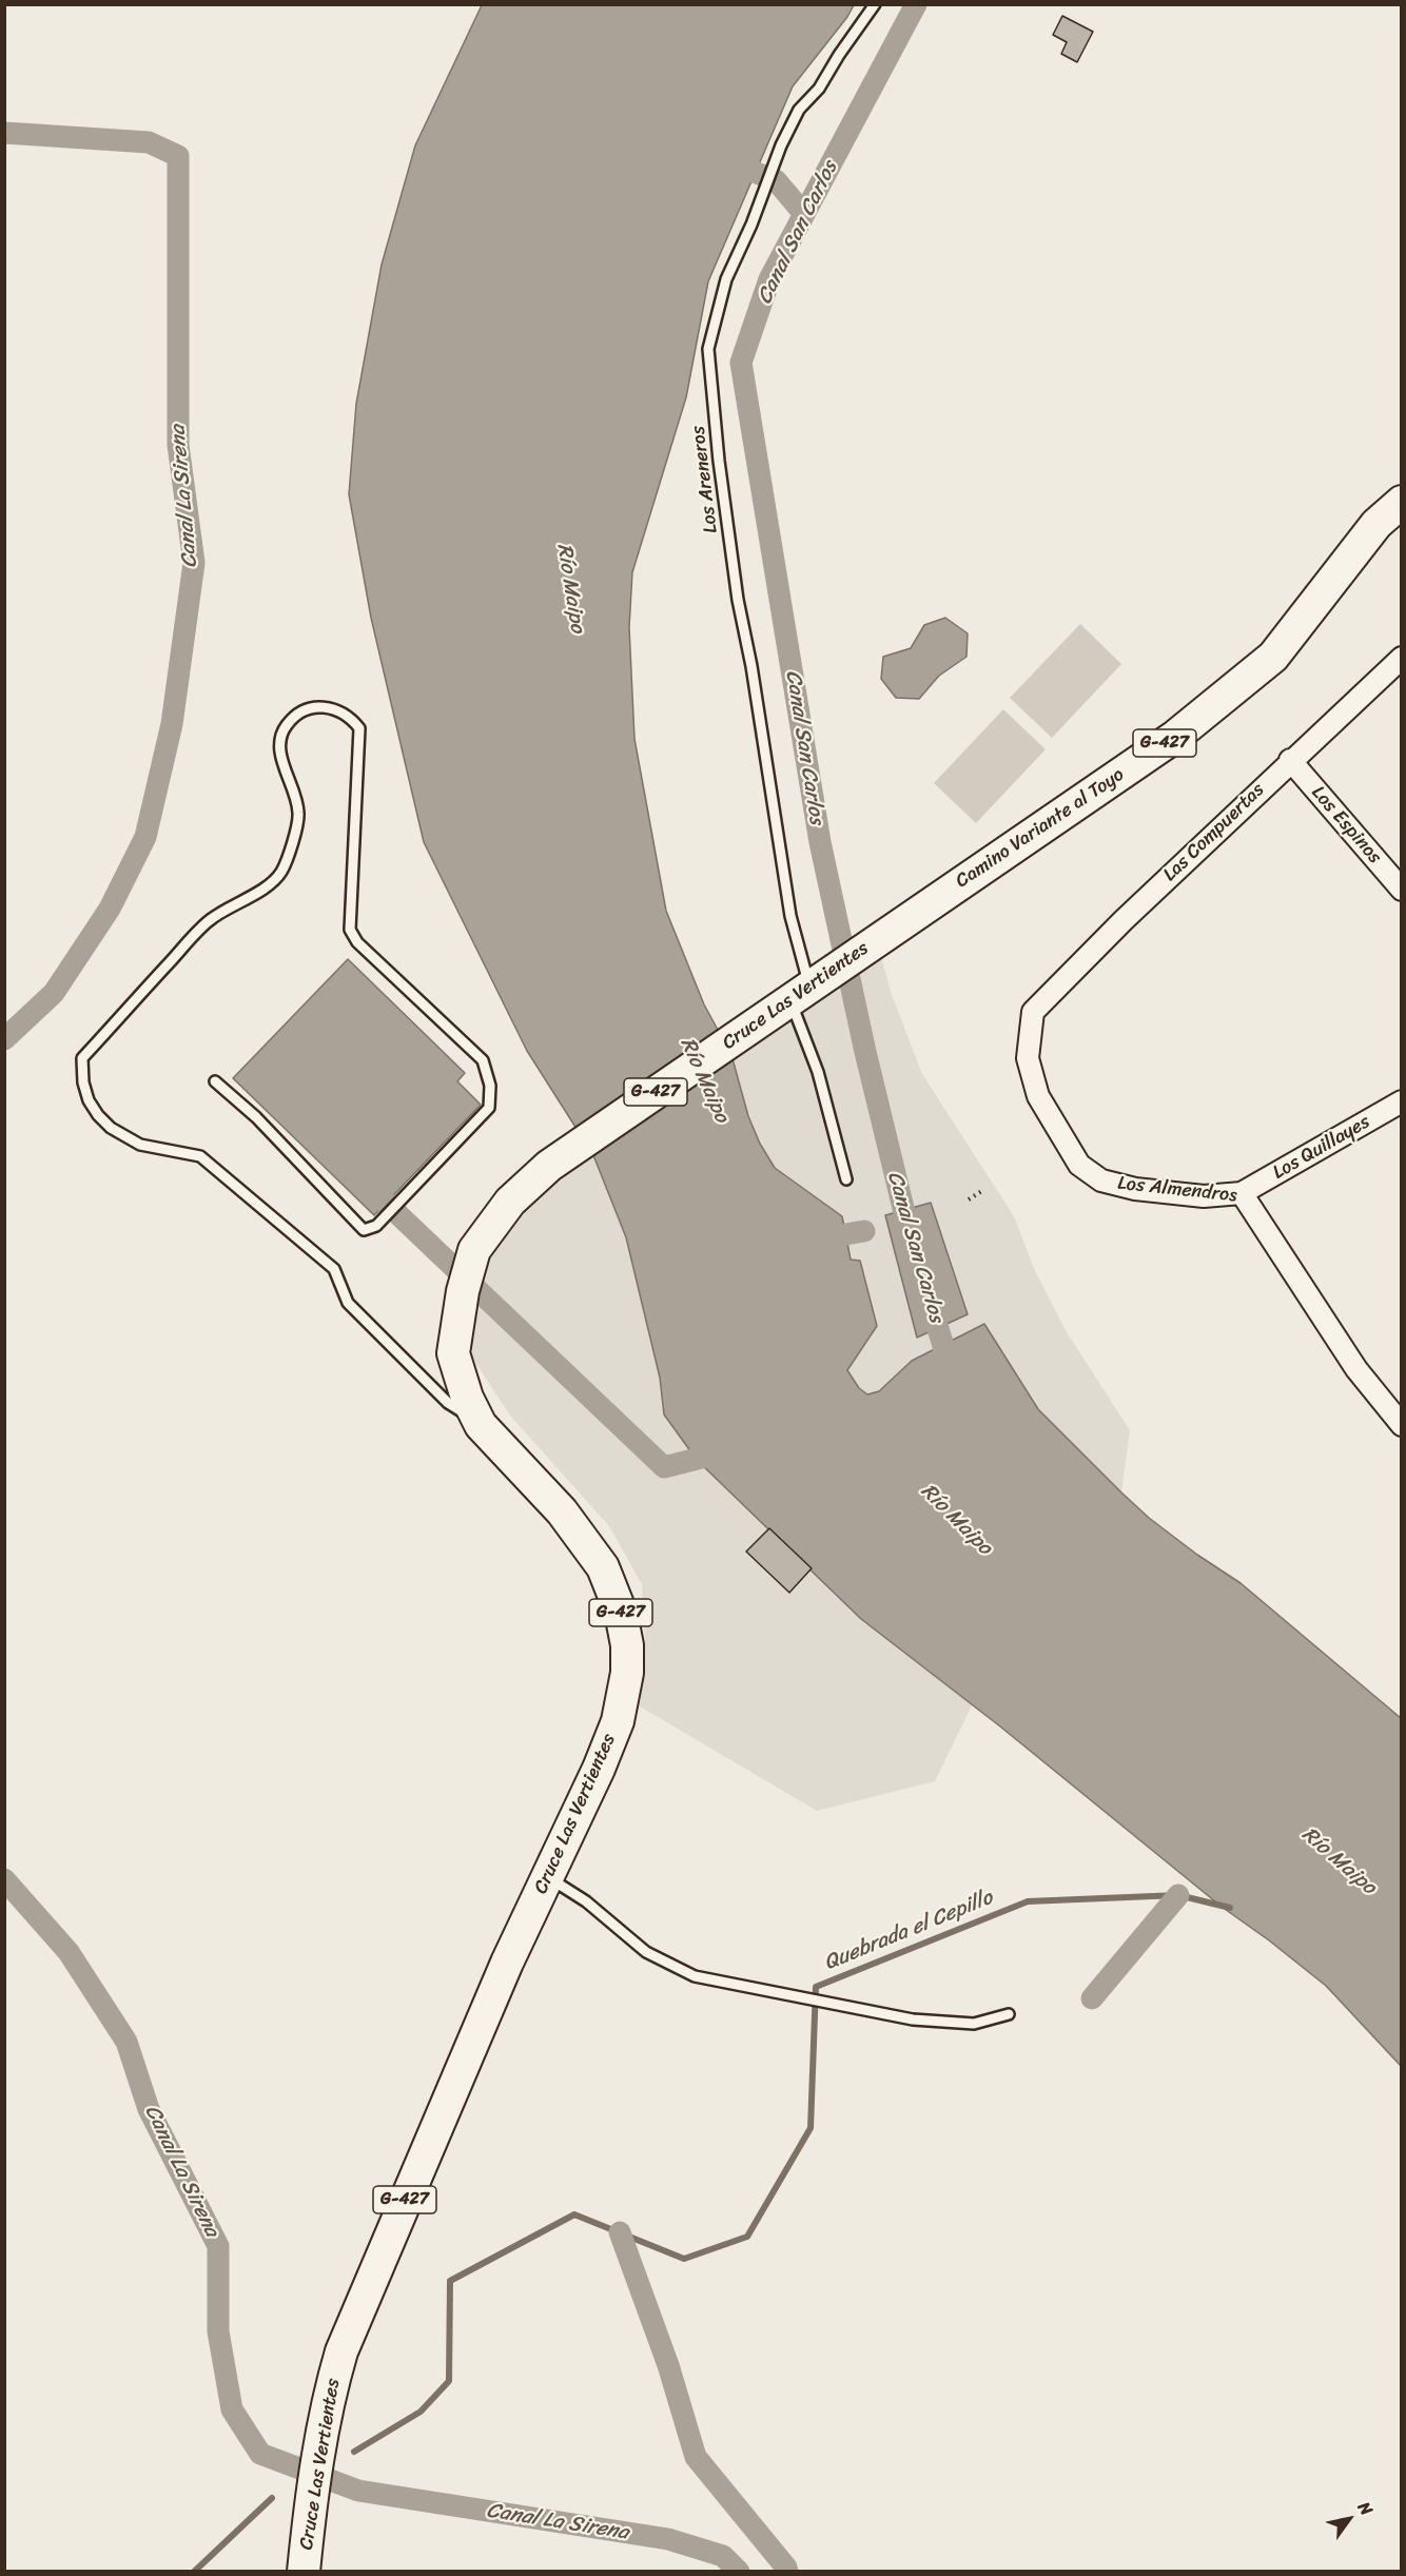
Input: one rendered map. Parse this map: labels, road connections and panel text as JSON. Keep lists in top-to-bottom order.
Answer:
{
  "streets": {
    "main road": ["G-427", "Camino Variante al Toyo", "Cruce Las Vertientes"],
    "street": [
      "Los Espinos",
      "Las Compuertas",
      "Los Quillayes",
      "Los Almendros"
    ],
    "lane": ["Los Areneros"]
  },
  "crossings": [
    ["Los Areneros", "Cruce Las Vertientes"],
    ["Los Espinos", "Las Compuertas"],
    ["Camino Variante al Toyo", "Cruce Las Vertientes"],
    ["Las Compuertas", "Los Almendros"],
    ["Los Quillayes", "Los Almendros"]
  ],
  "water": [
    "Canal San Carlos",
    "Canal La Sirena",
    "Río Maipo",
    "Quebrada el Cepillo"
  ],
  "north": "top right"
}
